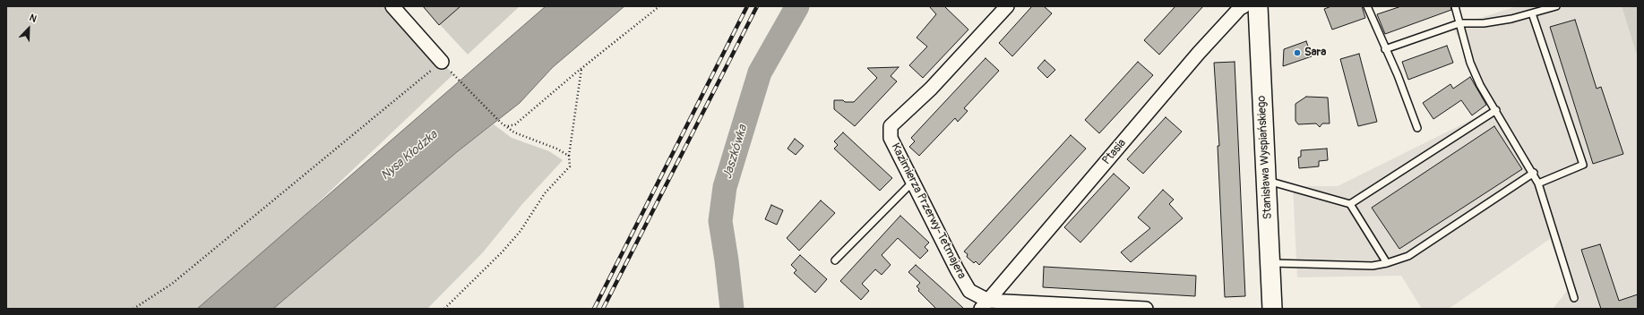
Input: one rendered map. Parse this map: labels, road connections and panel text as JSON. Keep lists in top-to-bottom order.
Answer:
{
  "streets": {
    "main road": ["Stanisława Wyspiańskiego"],
    "street": ["Ptasia", "Kazimierza Przerwy-Tetmajera"]
  },
  "crossings": [
    ["Ptasia", "Kazimierza Przerwy-Tetmajera"]
  ],
  "water": ["Jaszkówka", "Nysa Kłodzka"],
  "places": ["Sara"],
  "north": "top right"
}
